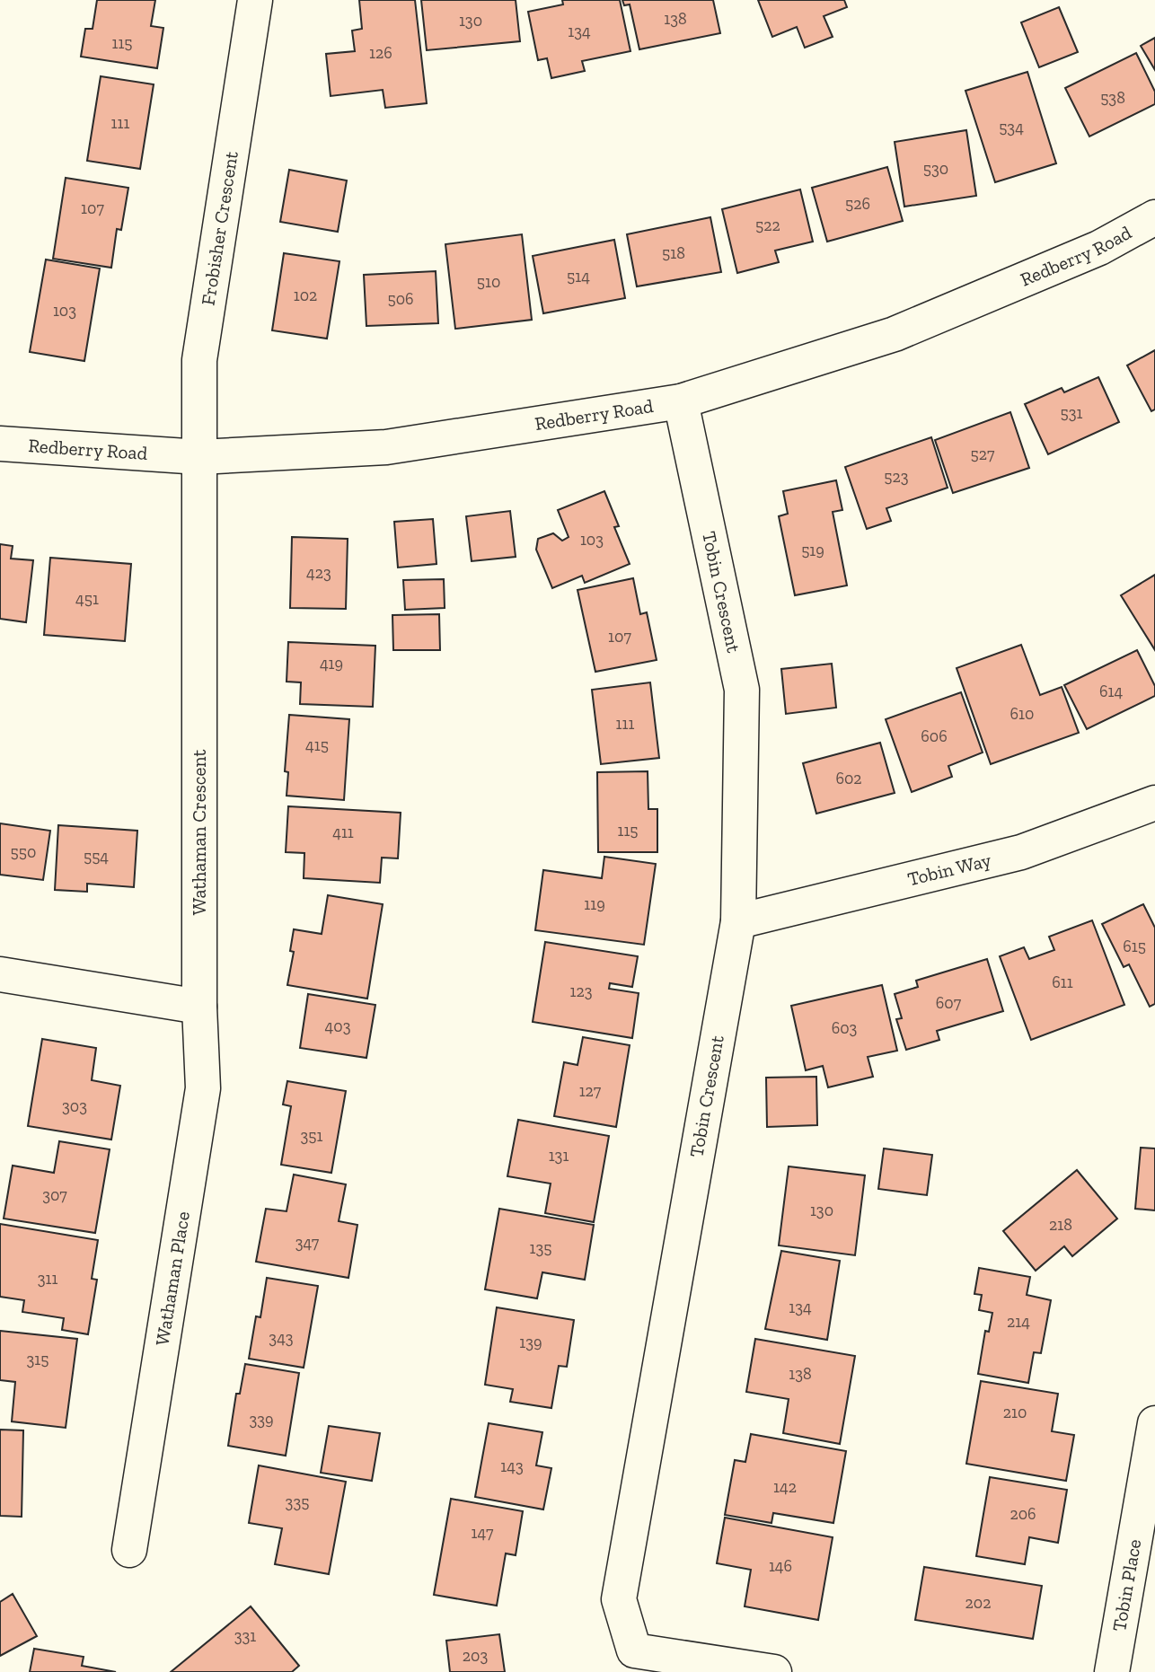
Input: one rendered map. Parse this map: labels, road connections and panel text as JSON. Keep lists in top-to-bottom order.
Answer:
{
  "streets": {
    "street": [
      "Frobisher Crescent",
      "Redberry Road",
      "Tobin Crescent",
      "Wathaman Crescent",
      "Tobin Way",
      "Wathaman Place",
      "Tobin Place"
    ]
  },
  "crossings": [
    ["Frobisher Crescent", "Redberry Road"],
    ["Frobisher Crescent", "Wathaman Crescent"],
    ["Redberry Road", "Tobin Crescent"],
    ["Redberry Road", "Wathaman Crescent"],
    ["Tobin Crescent", "Tobin Way"],
    ["Wathaman Crescent", "Wathaman Place"]
  ],
  "house_numbers": [
    "138",
    "130",
    "134",
    "115",
    "126",
    "538",
    "111",
    "534",
    "530",
    "526",
    "107",
    "522",
    "518",
    "514",
    "510",
    "102",
    "506",
    "103",
    "531",
    "527",
    "523",
    "103",
    "519",
    "423",
    "451",
    "107",
    "419",
    "614",
    "610",
    "111",
    "606",
    "415",
    "602",
    "115",
    "411",
    "550",
    "554",
    "119",
    "615",
    "611",
    "123",
    "607",
    "403",
    "603",
    "127",
    "303",
    "351",
    "131",
    "307",
    "130",
    "218",
    "347",
    "135",
    "311",
    "134",
    "214",
    "343",
    "139",
    "315",
    "138",
    "210",
    "339",
    "143",
    "142",
    "335",
    "206",
    "147",
    "146",
    "202",
    "331",
    "203"
  ]
}
